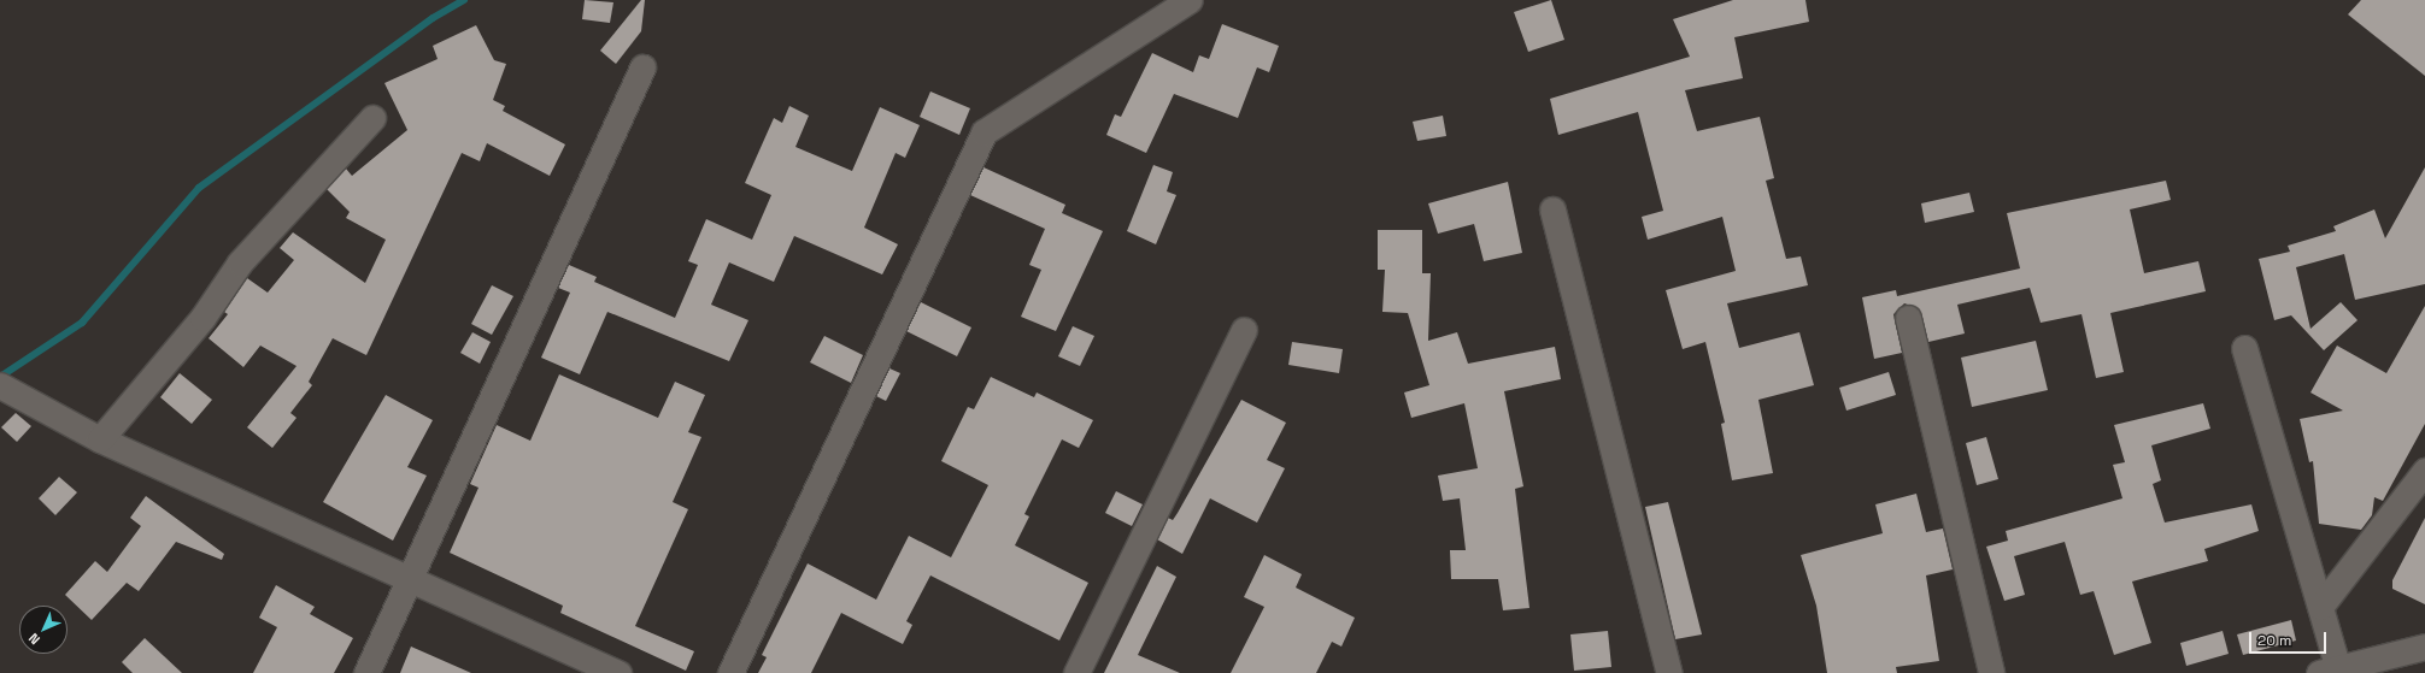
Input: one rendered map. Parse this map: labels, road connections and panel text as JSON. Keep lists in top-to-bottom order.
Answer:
{
  "scale_bar": "20 m",
  "north": "bottom left"
}
